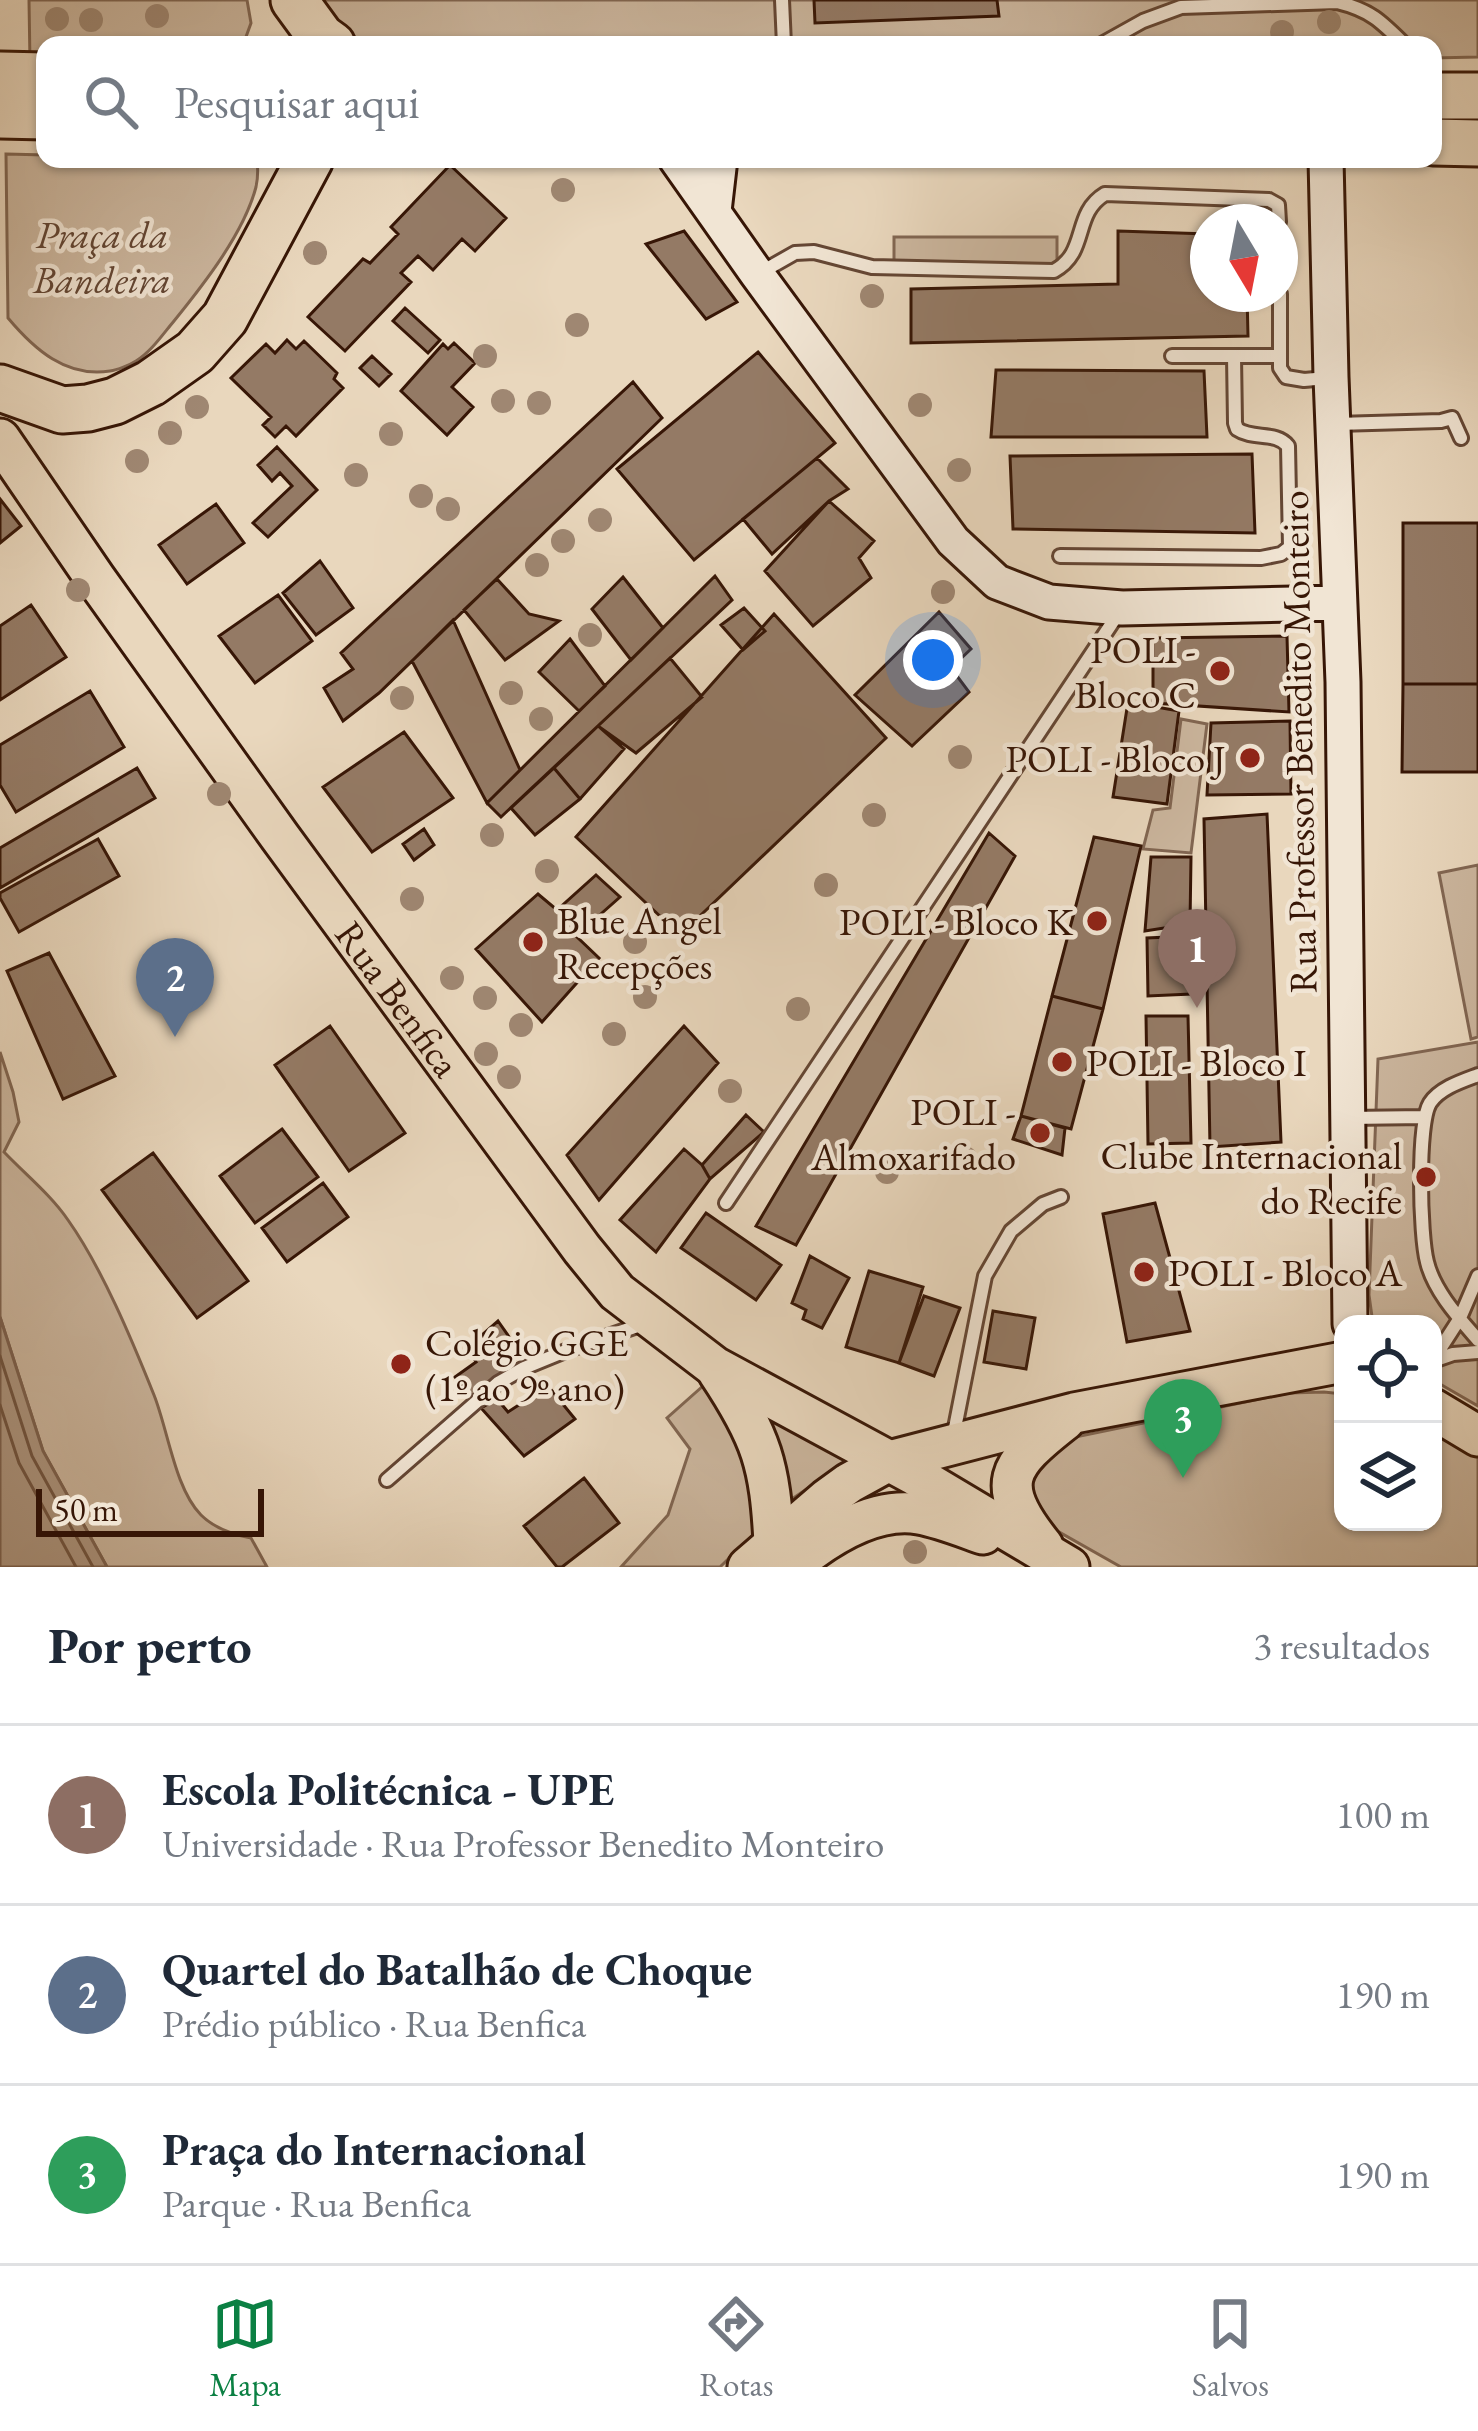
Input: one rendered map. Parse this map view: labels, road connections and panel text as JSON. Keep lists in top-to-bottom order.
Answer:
{
  "streets": {
    "main road": ["Rua Benfica"],
    "street": ["Rua Professor Benedito Monteiro"]
  },
  "parks": ["Praça da Bandeira"],
  "places": [
    "POLI - Bloco C",
    "POLI - Bloco J",
    "POLI - Bloco K",
    "Blue Angel Recepções",
    "POLI - Bloco I",
    "POLI - Almoxarifado",
    "Clube Internacional do Recife",
    "POLI - Bloco A",
    "Colégio GGE (1º ao 9º ano)"
  ],
  "scale_bar": "50 m",
  "north": "bottom",
  "page": {
    "search": "Pesquisar aqui",
    "pins": ["1", "2", "3"],
    "scale": "50 m",
    "heading": ["Por perto", "3 resultados"],
    "list": [
      {
        "mark": "1",
        "name": "Escola Politécnica - UPE",
        "note": "Universidade · Rua Professor Benedito Monteiro",
        "value": "100 m"
      },
      {
        "mark": "2",
        "name": "Quartel do Batalhão de Choque",
        "note": "Prédio público · Rua Benfica",
        "value": "190 m"
      },
      {
        "mark": "3",
        "name": "Praça do Internacional",
        "note": "Parque · Rua Benfica",
        "value": "190 m"
      }
    ],
    "nav": ["Mapa", "Rotas", "Salvos"]
  }
}
